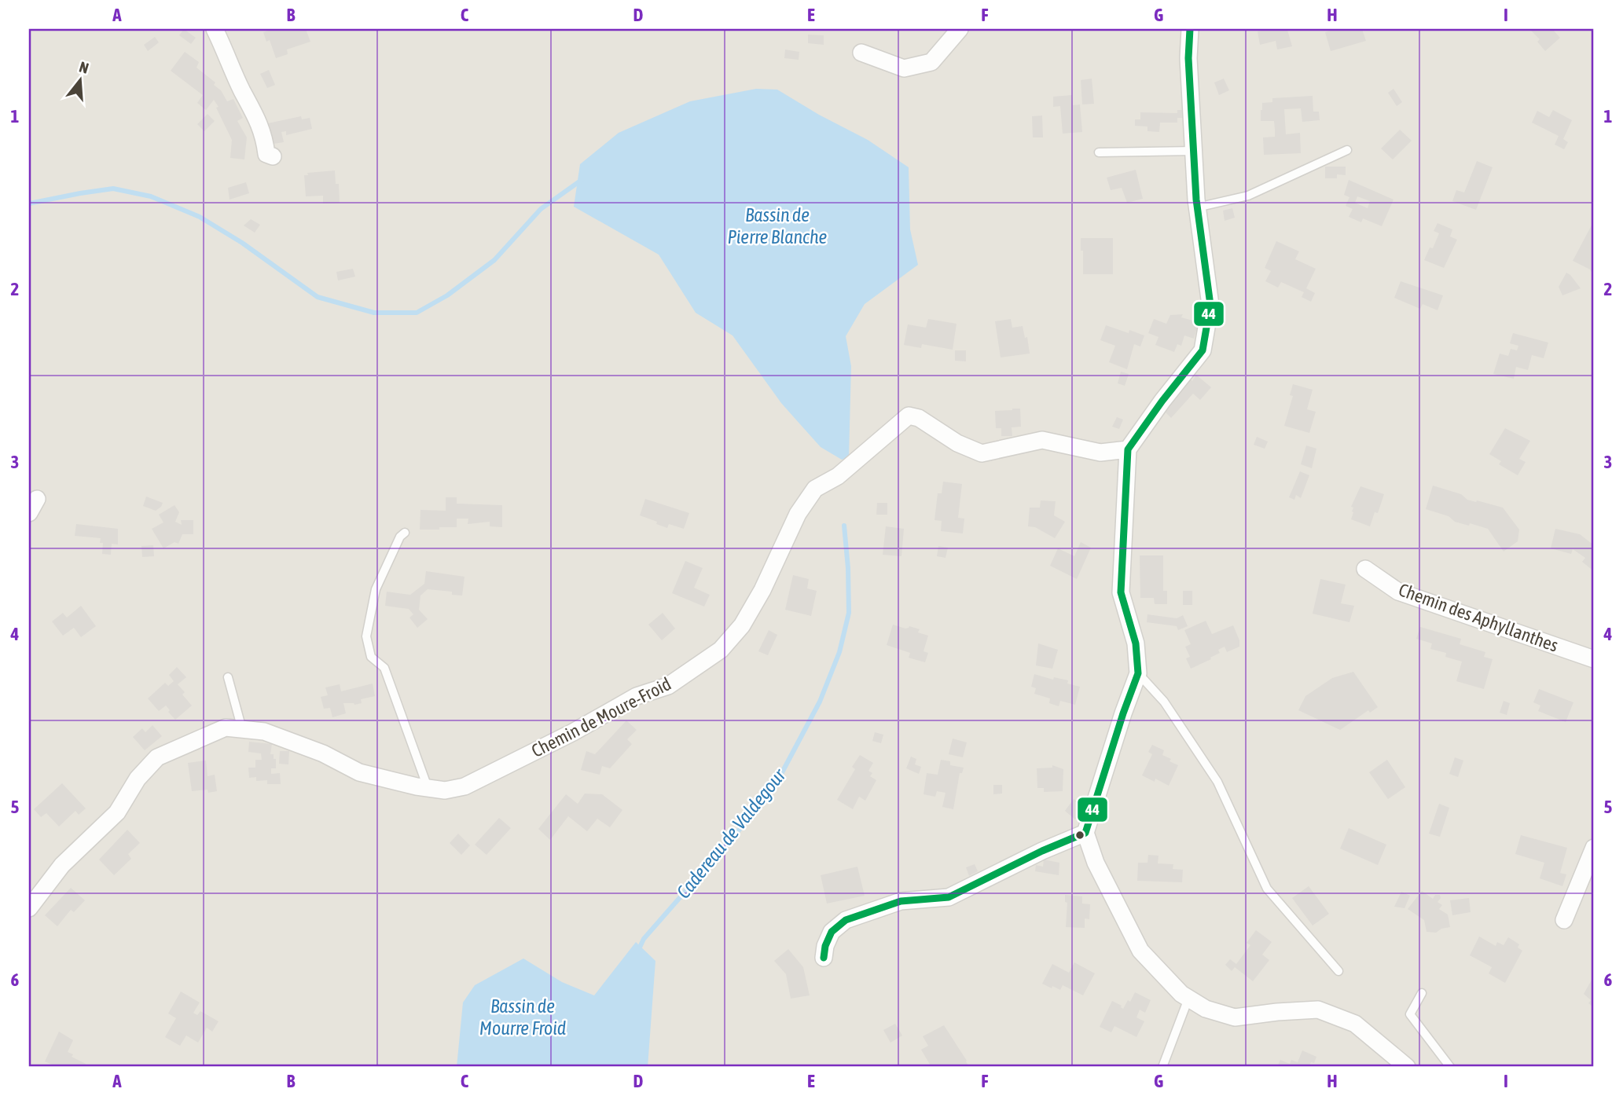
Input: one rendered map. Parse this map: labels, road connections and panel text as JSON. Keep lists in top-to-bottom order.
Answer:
{
  "streets": {
    "street": ["Chemin des Aphyllanthes", "Chemin de Moure-Froid"]
  },
  "water": ["Bassin de Pierre Blanche", "Cadereau de Valdegour", "Bassin de Mourre Froid"],
  "lines": ["transit line 44"],
  "north": "top",
  "grid": {
    "columns": [
      "A",
      "B",
      "C",
      "D",
      "E",
      "F",
      "G",
      "H",
      "I"
    ],
    "rows": [
      "1",
      "2",
      "3",
      "4",
      "5",
      "6"
    ]
  }
}
